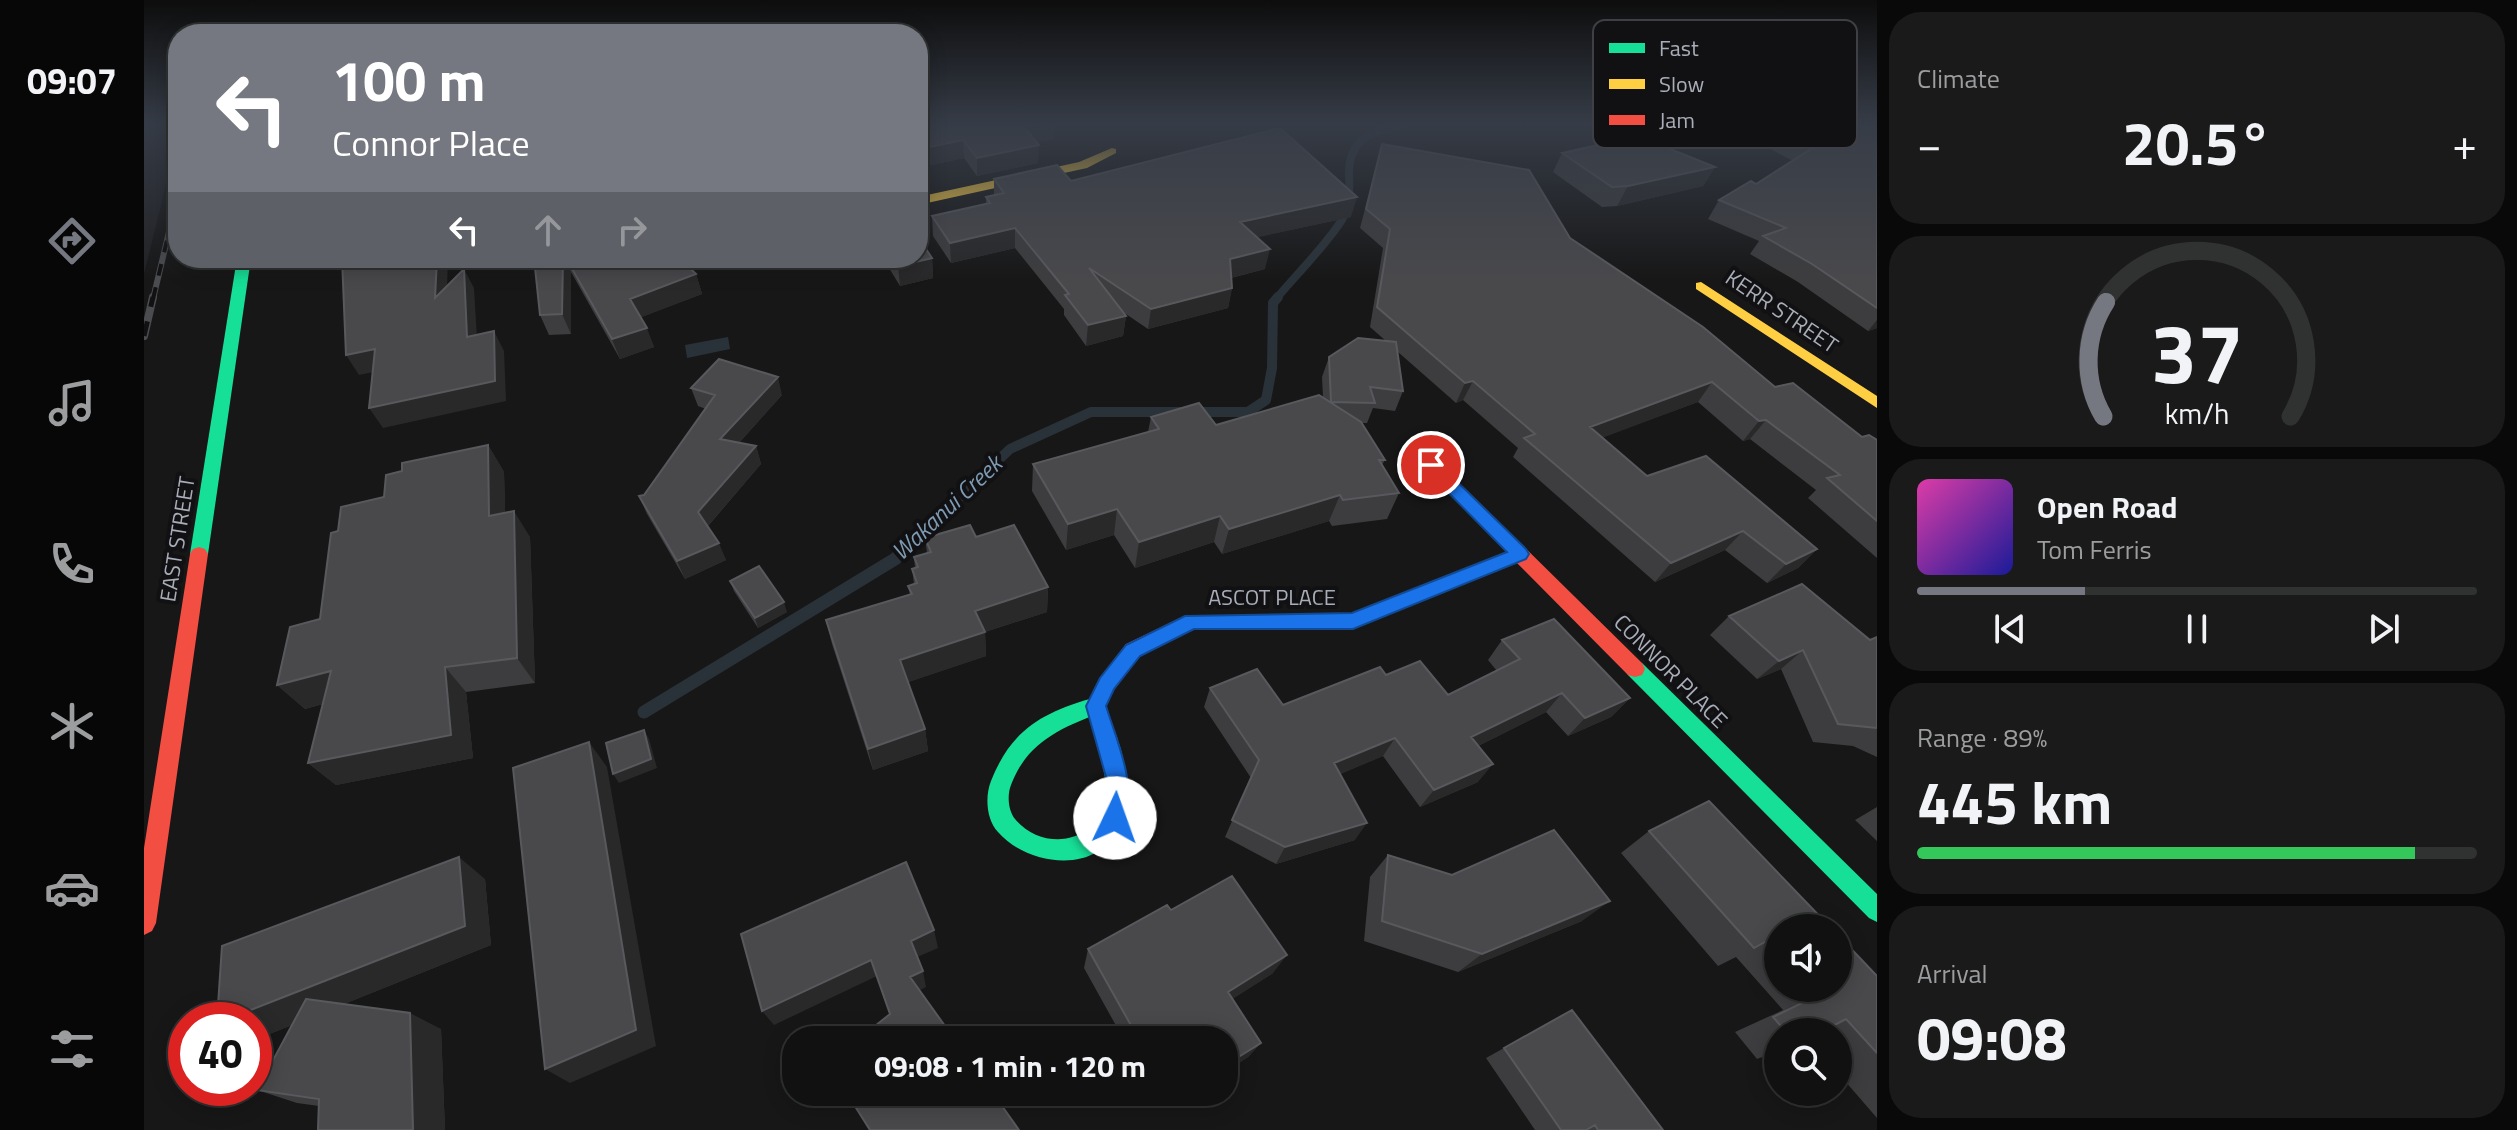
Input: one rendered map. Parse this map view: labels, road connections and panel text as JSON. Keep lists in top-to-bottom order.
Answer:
{
  "streets": {
    "street": [
      "KERR STREET",
      "EAST STREET",
      "ASCOT PLACE",
      "CONNOR PLACE"
    ]
  },
  "crossings": [
    ["ASCOT PLACE", "CONNOR PLACE"]
  ],
  "water": ["Wakanui Creek"],
  "legend": ["Fast", "Slow", "Jam"],
  "page": {
    "tabs": "09:07",
    "tile": [
      "Climate",
      ["Range · 89%", "445 km"],
      ["Arrival", "09:08"]
    ],
    "turn": ["100 m", "Connor Place"],
    "heat": ["−", "20.5°", "+"],
    "song": ["Open Road", "Tom Ferris"],
    "limit": "40",
    "trip": "09:08 · 1 min · 120 m",
    "gauge": ["37", "km/h"]
  }
}
